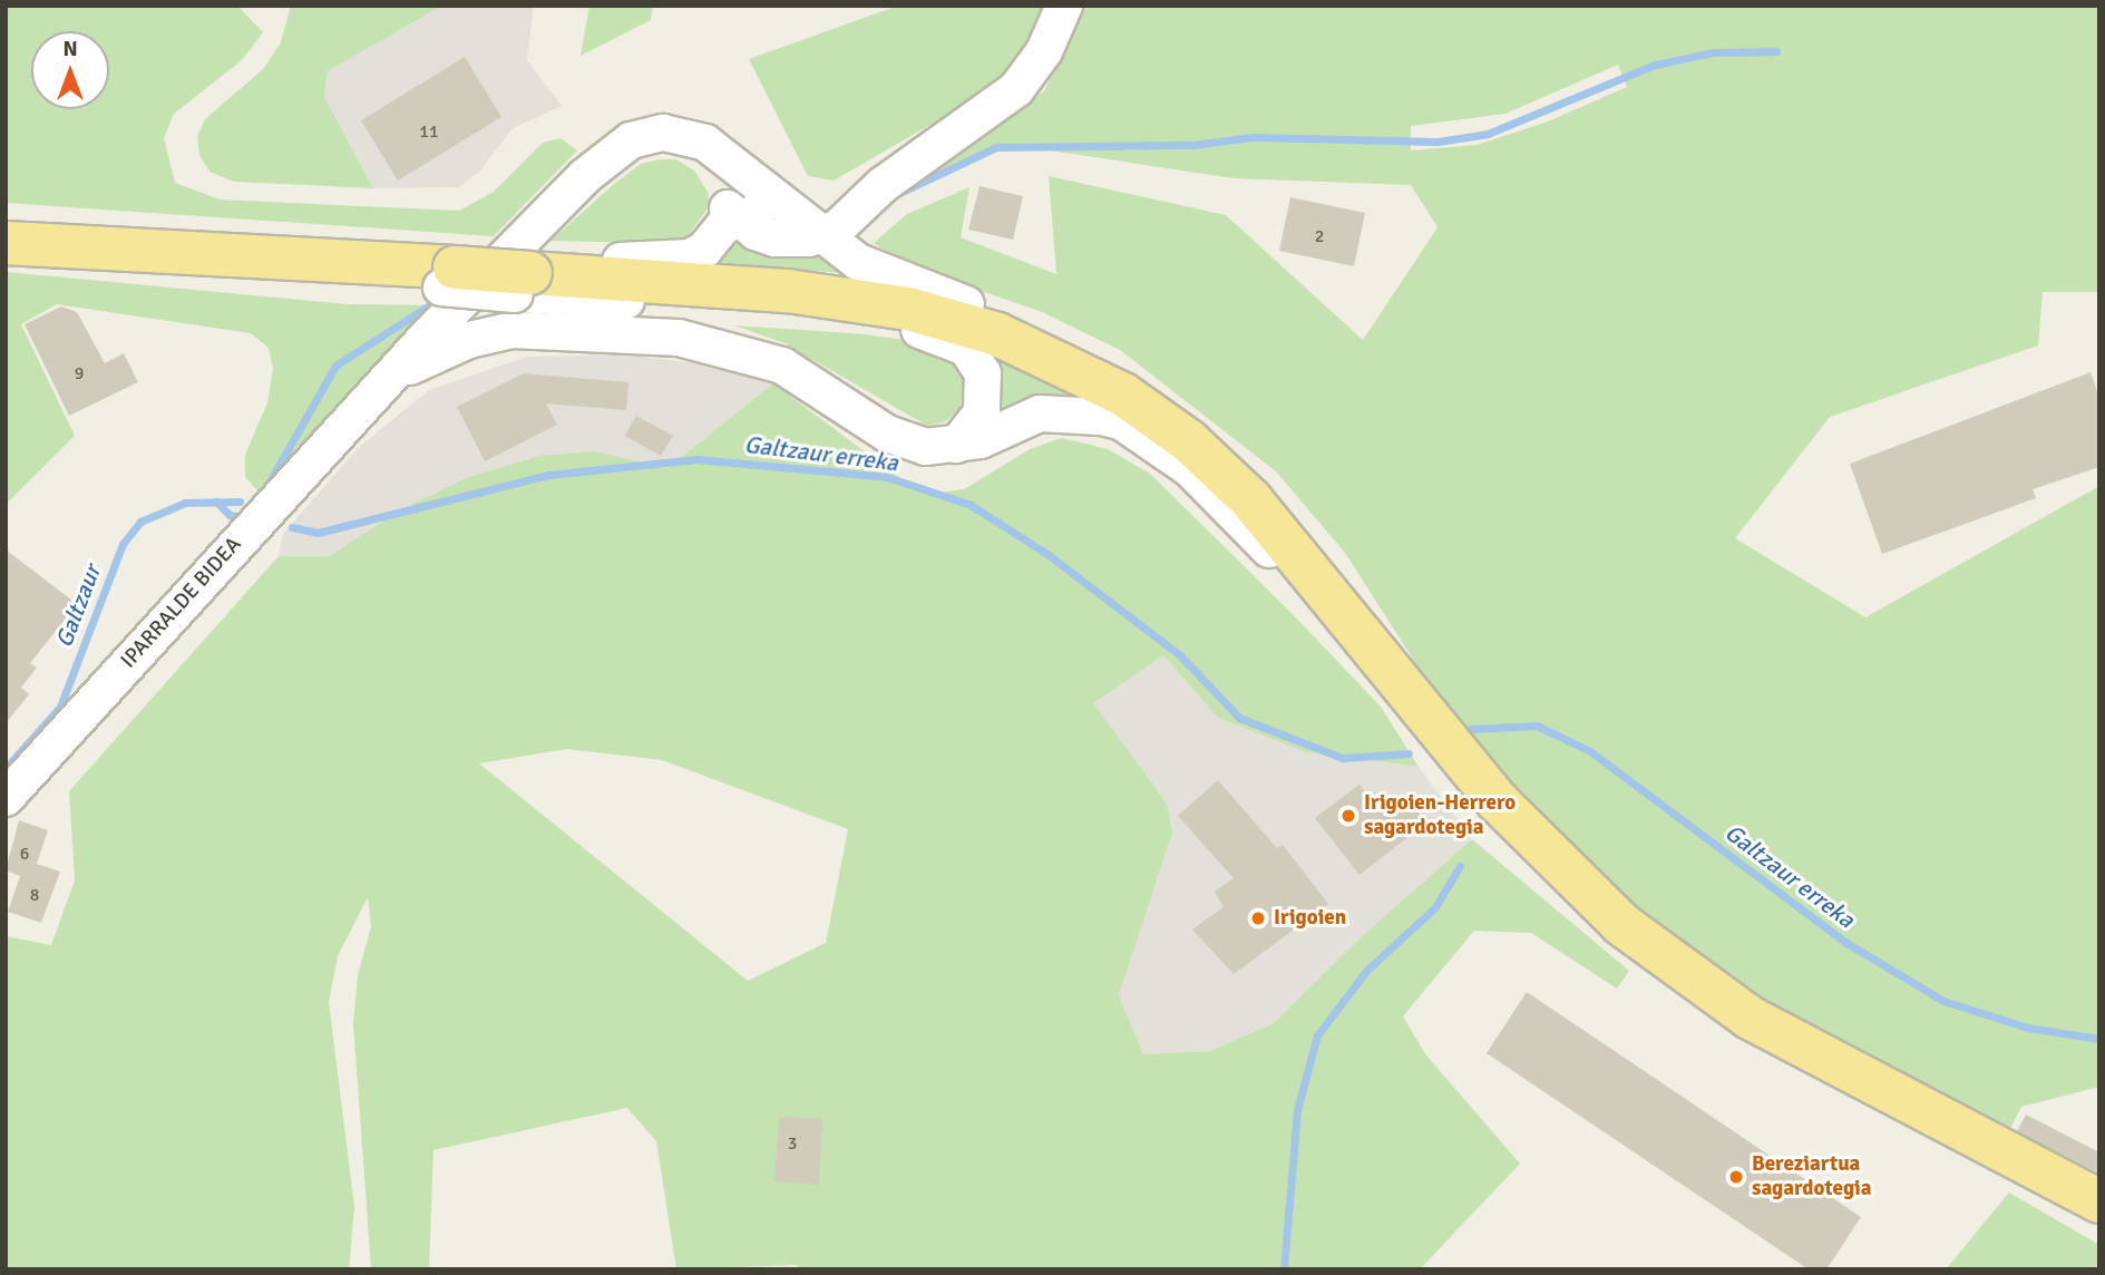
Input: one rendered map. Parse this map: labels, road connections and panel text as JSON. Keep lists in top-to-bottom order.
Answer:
{
  "streets": {
    "street": ["IPARRALDE BIDEA"]
  },
  "water": ["Galtzaur erreka", "Galtzaur"],
  "places": ["Irigoien-Herrero sagardotegia", "Irigoien", "Bereziartua sagardotegia"],
  "house_numbers": [
    "11",
    "2",
    "9",
    "6",
    "8",
    "3"
  ],
  "north": "top"
}
